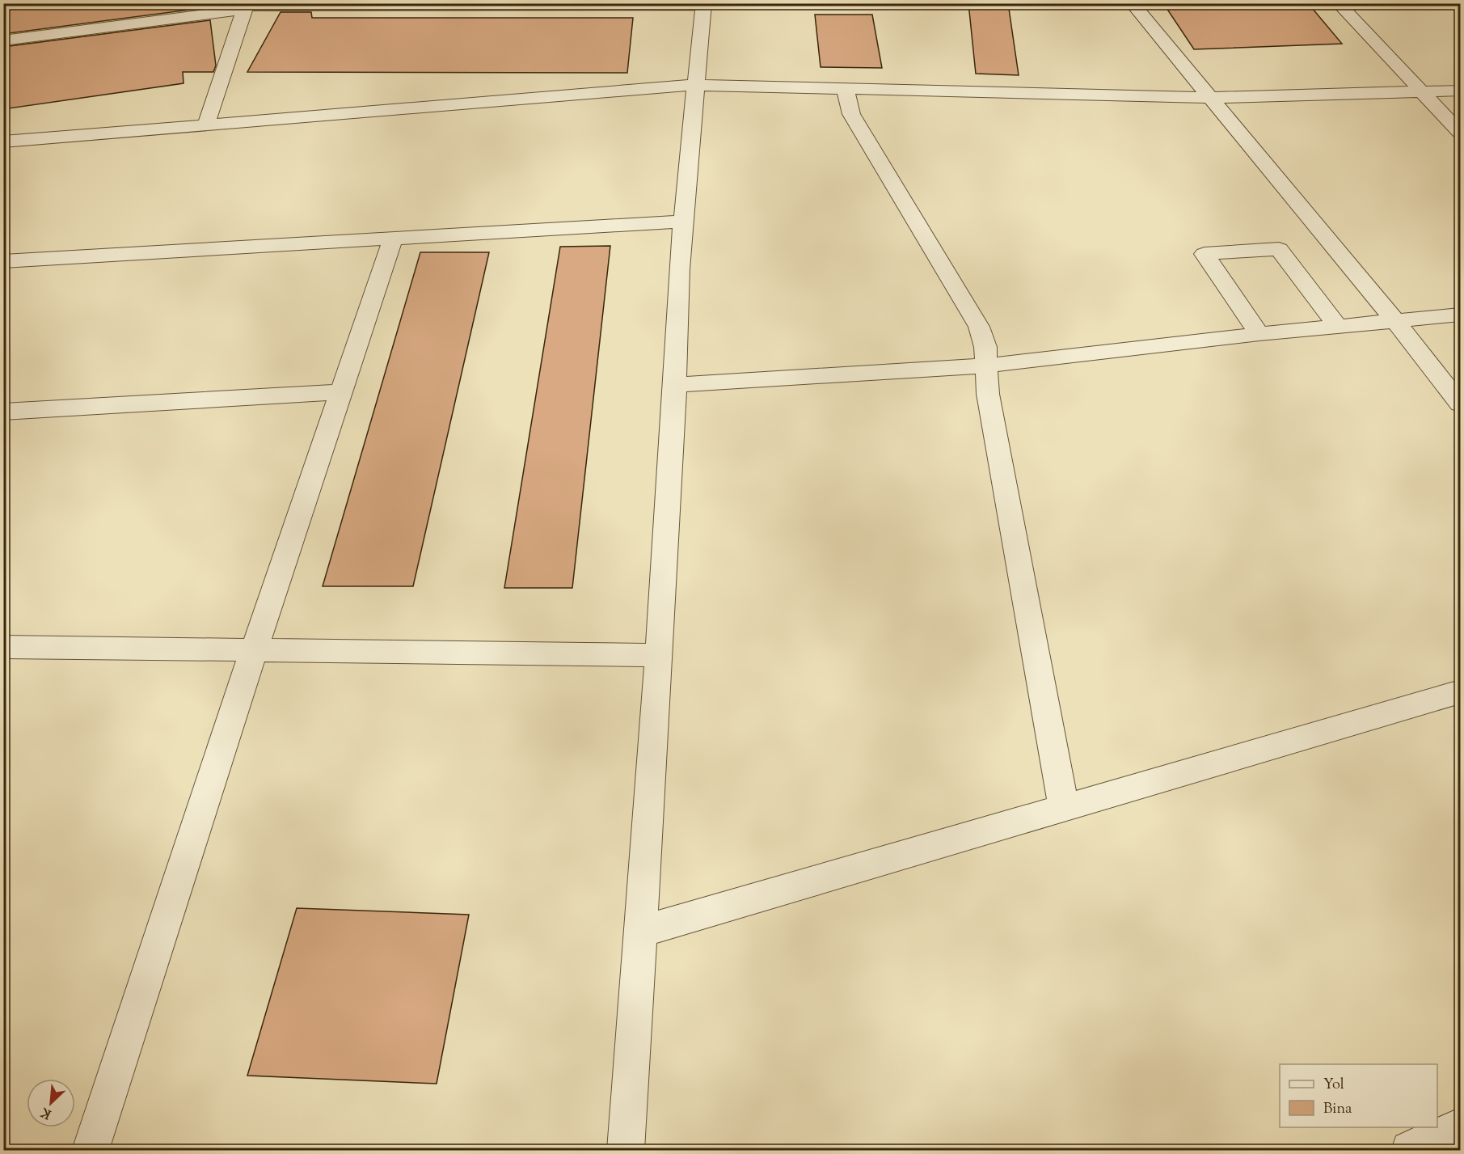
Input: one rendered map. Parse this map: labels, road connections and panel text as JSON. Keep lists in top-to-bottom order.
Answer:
{
  "legend": ["Yol", "Bina"],
  "north": "bottom left"
}
